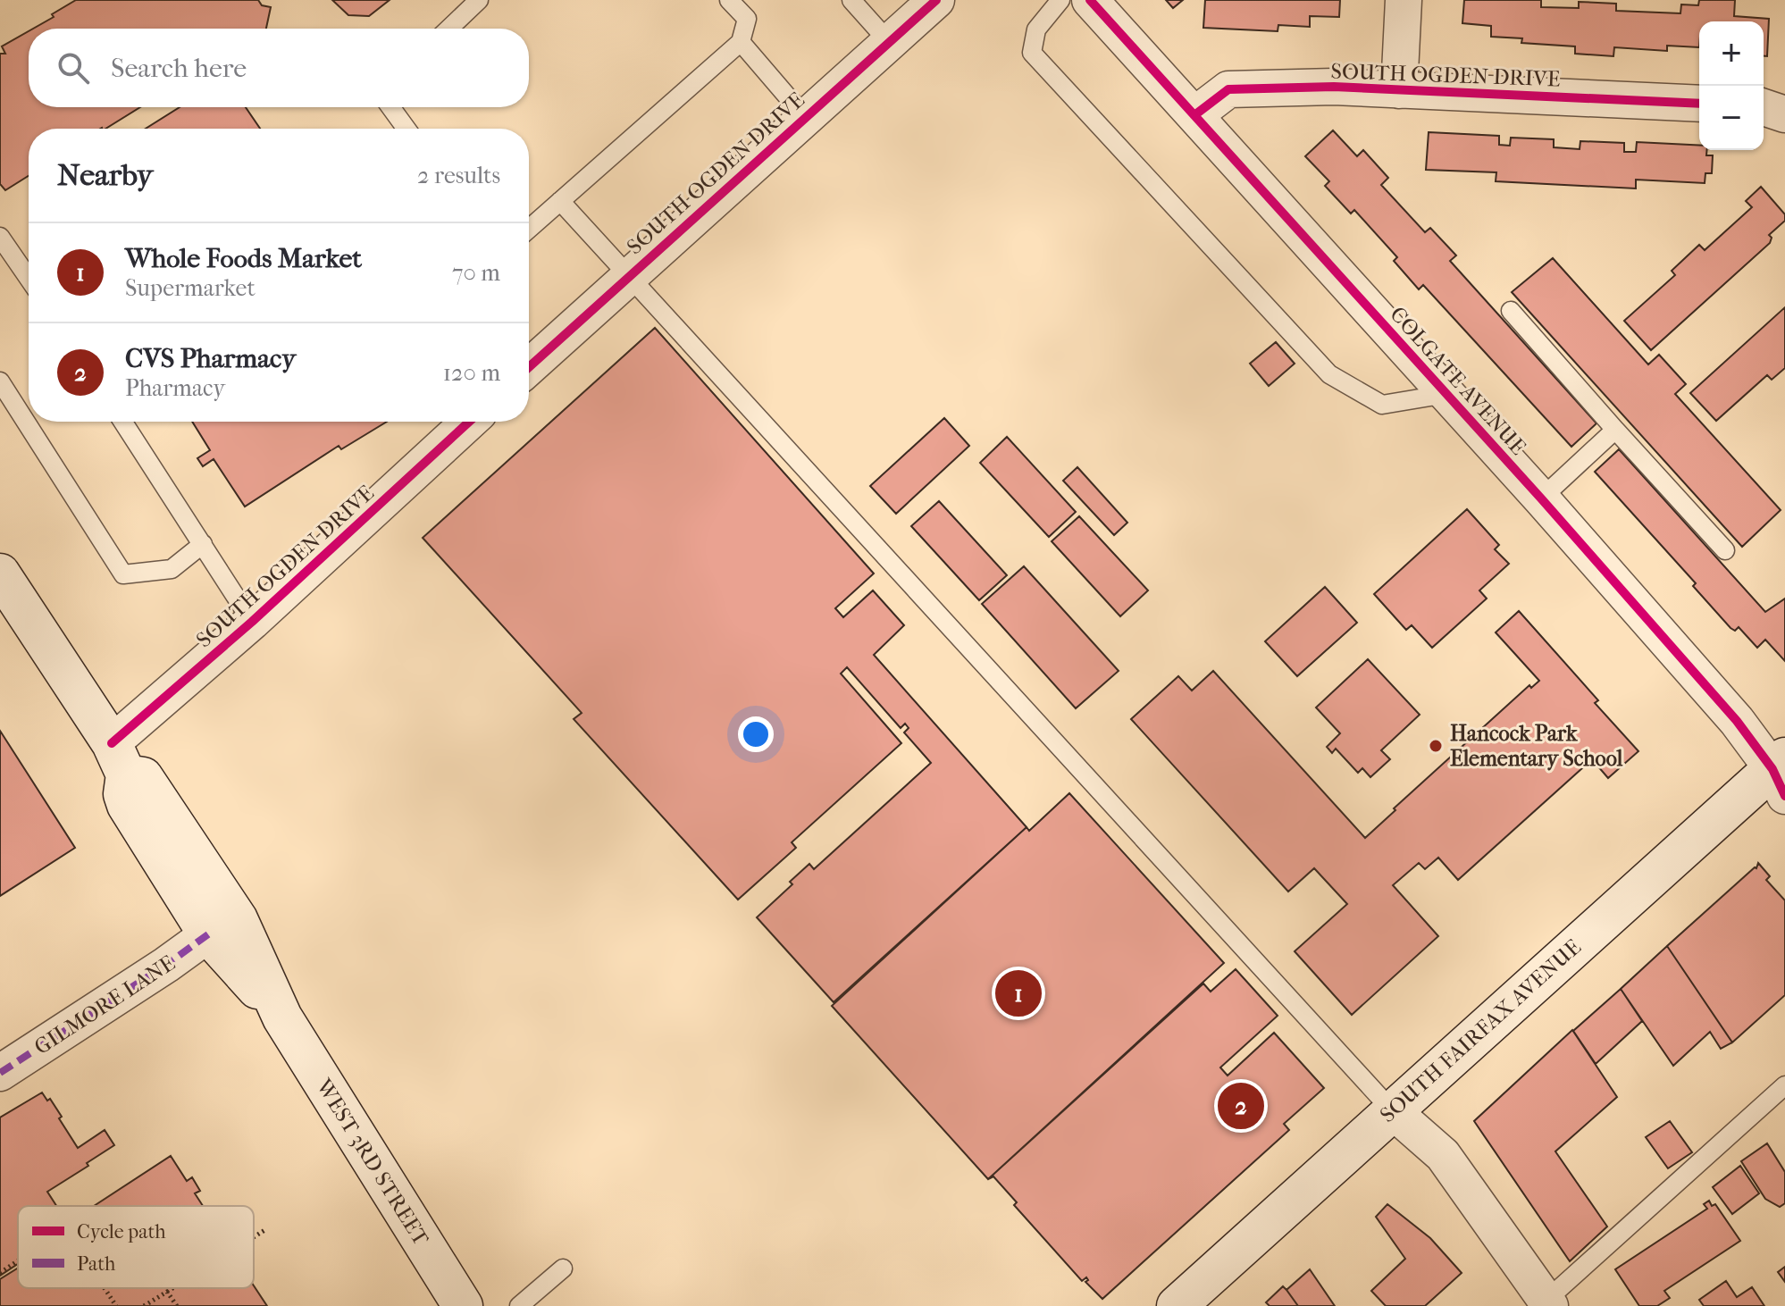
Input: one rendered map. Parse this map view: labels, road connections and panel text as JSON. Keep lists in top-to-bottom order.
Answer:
{
  "streets": {
    "main road": ["SOUTH FAIRFAX AVENUE", "WEST 3RD STREET"],
    "street": ["SOUTH OGDEN DRIVE", "COLGATE AVENUE", "GILMORE LANE"]
  },
  "crossings": [
    ["SOUTH OGDEN DRIVE", "COLGATE AVENUE"],
    ["SOUTH OGDEN DRIVE", "WEST 3RD STREET"],
    ["COLGATE AVENUE", "SOUTH FAIRFAX AVENUE"],
    ["GILMORE LANE", "WEST 3RD STREET"]
  ],
  "places": ["Hancock Park Elementary School"],
  "legend": ["Cycle path", "Path"],
  "page": {
    "map_buttons": ["+", "−"],
    "search": "Search here",
    "heading": ["Nearby", "2 results"],
    "list": [
      {
        "mark": "1",
        "name": "Whole Foods Market",
        "note": "Supermarket",
        "value": "70 m"
      },
      {
        "mark": "2",
        "name": "CVS Pharmacy",
        "note": "Pharmacy",
        "value": "120 m"
      }
    ],
    "pins": ["1", "2"]
  }
}
